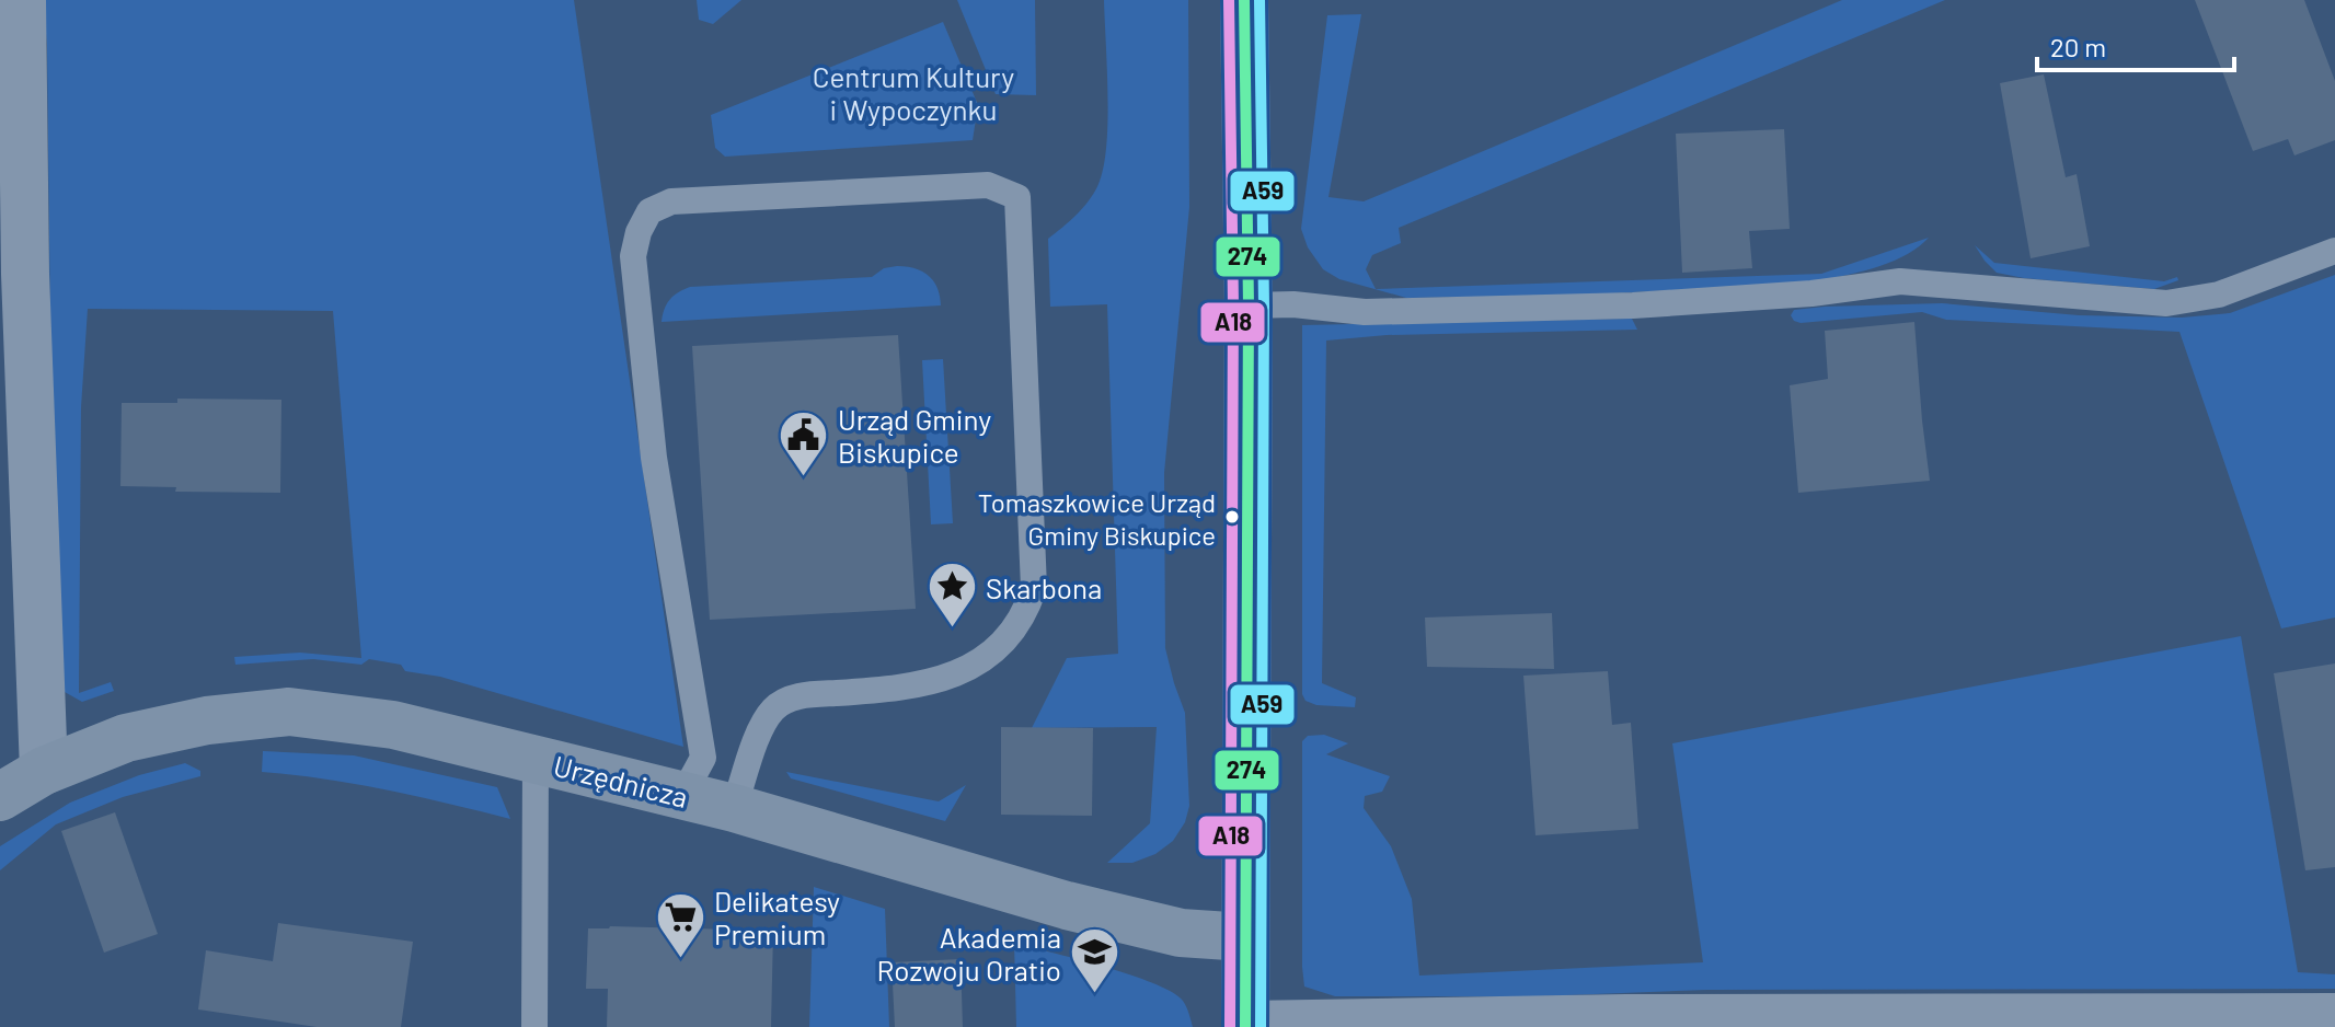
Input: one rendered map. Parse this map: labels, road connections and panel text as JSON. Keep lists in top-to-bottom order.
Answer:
{
  "streets": {
    "street": ["Urzędnicza"]
  },
  "parks": ["Centrum Kultury i Wypoczynku"],
  "places": {
    "public building": ["Urząd Gminy Biskupice"],
    "other": ["Tomaszkowice Urząd Gminy Biskupice"],
    "place": ["Skarbona"],
    "supermarket": ["Delikatesy Premium"],
    "school or university": ["Akademia Rozwoju Oratio"]
  },
  "lines": ["transit line 274", "transit line A18", "transit line A59"],
  "scale_bar": "20 m"
}
